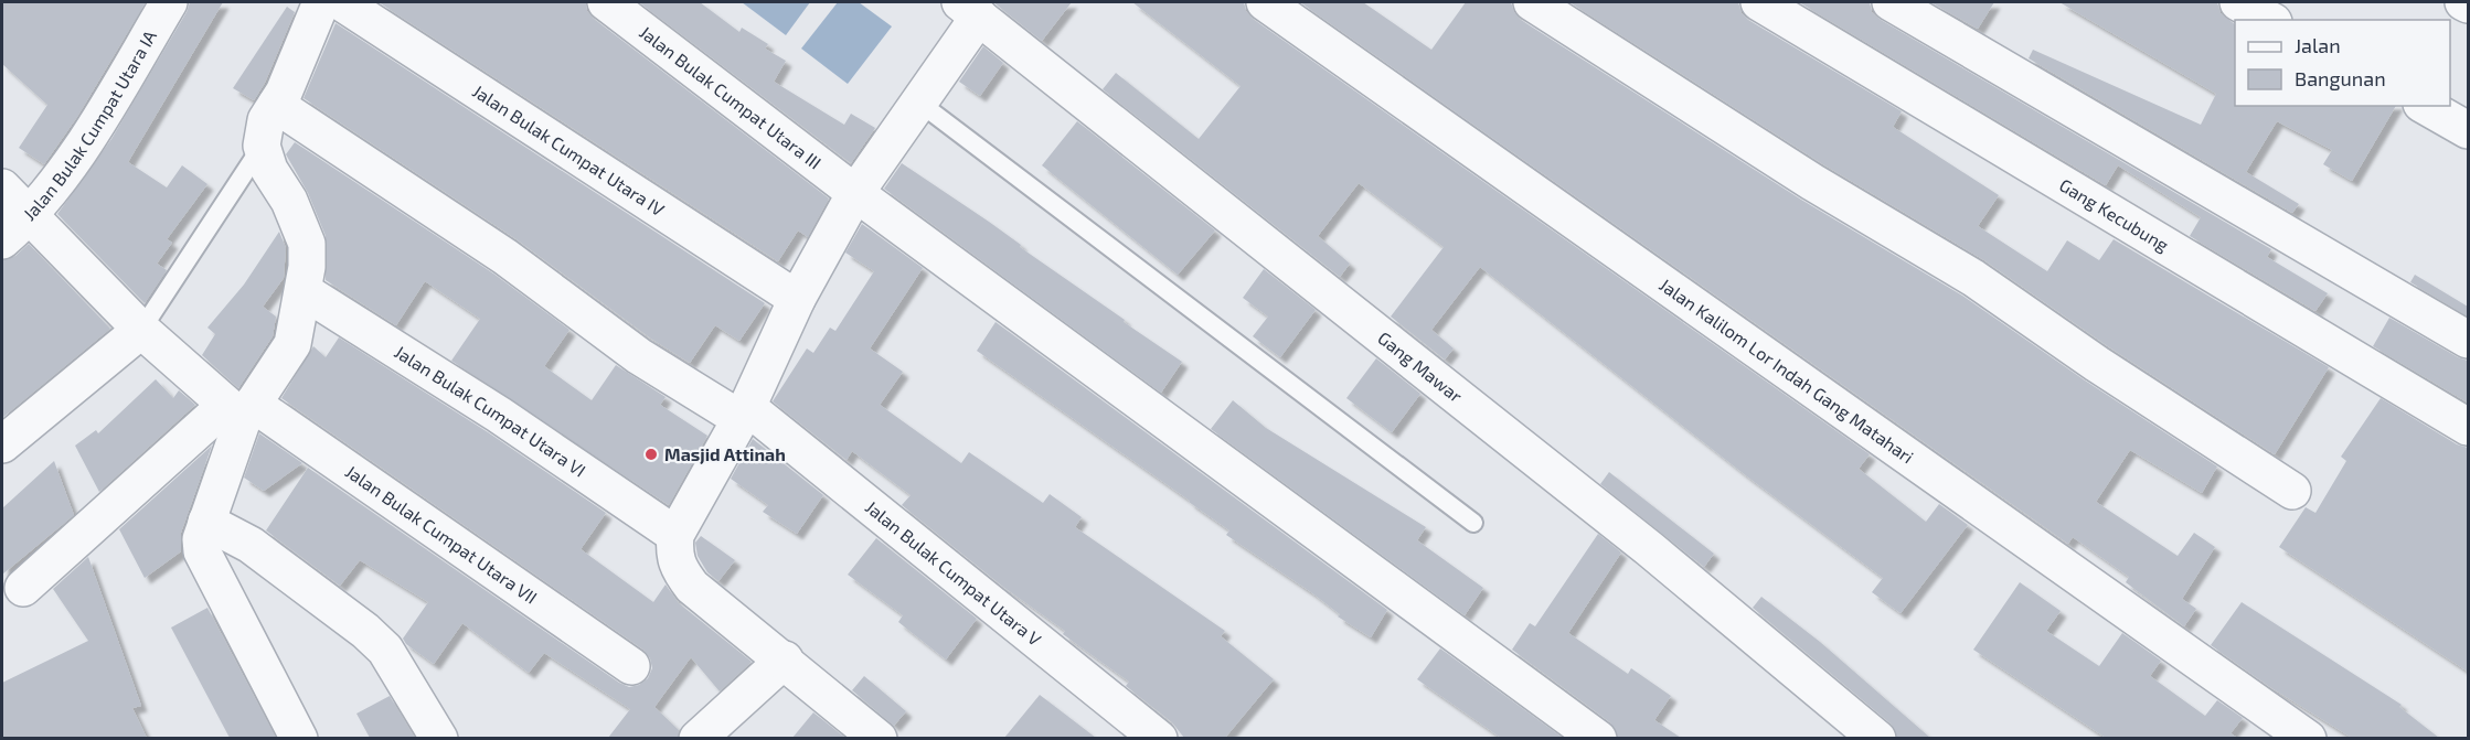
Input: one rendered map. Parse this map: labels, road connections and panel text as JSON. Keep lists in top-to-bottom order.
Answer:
{
  "streets": {
    "street": [
      "Jalan Bulak Cumpat Utara III",
      "Jalan Bulak Cumpat Utara IA",
      "Jalan Bulak Cumpat Utara IV",
      "Gang Kecubung",
      "Gang Mawar",
      "Jalan Kalilom Lor Indah Gang Matahari",
      "Jalan Bulak Cumpat Utara VI",
      "Jalan Bulak Cumpat Utara VII",
      "Jalan Bulak Cumpat Utara V"
    ]
  },
  "crossings": [
    ["Jalan Bulak Cumpat Utara IA", "Jalan Bulak Cumpat Utara VII"]
  ],
  "places": ["Masjid Attinah"],
  "legend": ["Jalan", "Bangunan"]
}
